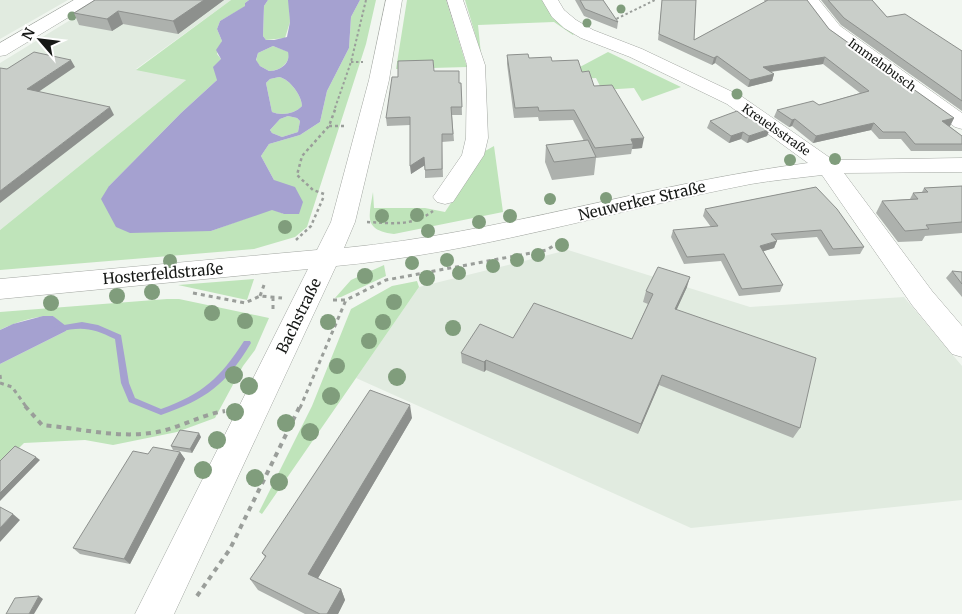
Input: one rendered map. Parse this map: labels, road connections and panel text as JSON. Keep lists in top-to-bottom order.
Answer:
{
  "streets": {
    "street": [
      "Immelnbusch",
      "Kreuelsstraße",
      "Neuwerker Straße",
      "Hosterfeldstraße",
      "Bachstraße"
    ]
  },
  "crossings": [
    ["Kreuelsstraße", "Neuwerker Straße"],
    ["Neuwerker Straße", "Hosterfeldstraße"],
    ["Neuwerker Straße", "Bachstraße"],
    ["Hosterfeldstraße", "Bachstraße"]
  ],
  "north": "top left"
}
